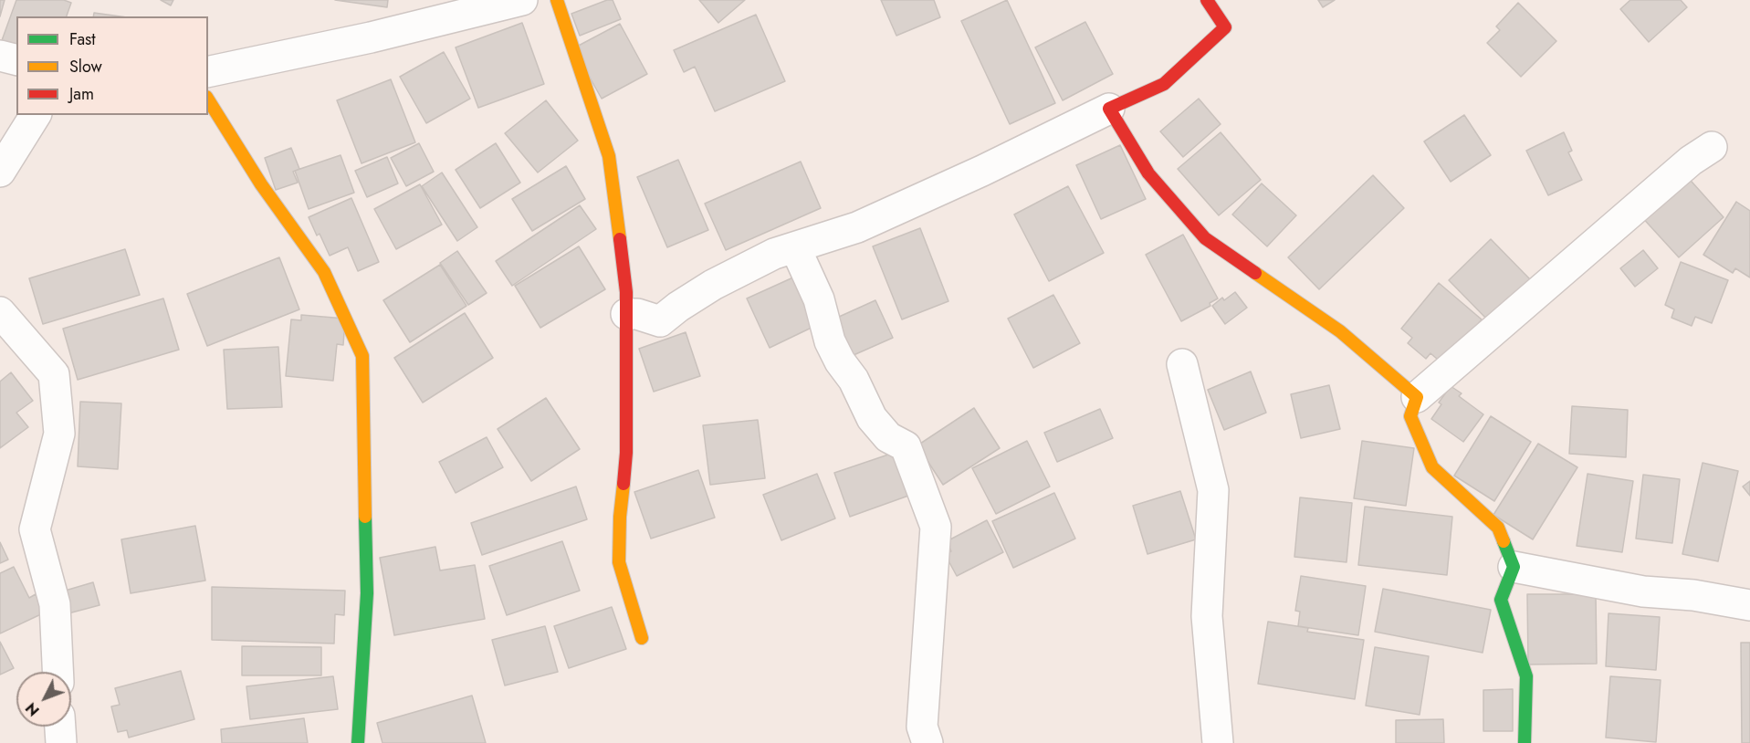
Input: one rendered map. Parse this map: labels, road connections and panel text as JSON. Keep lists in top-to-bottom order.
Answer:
{
  "legend": ["Fast", "Slow", "Jam"],
  "north": "bottom left"
}
